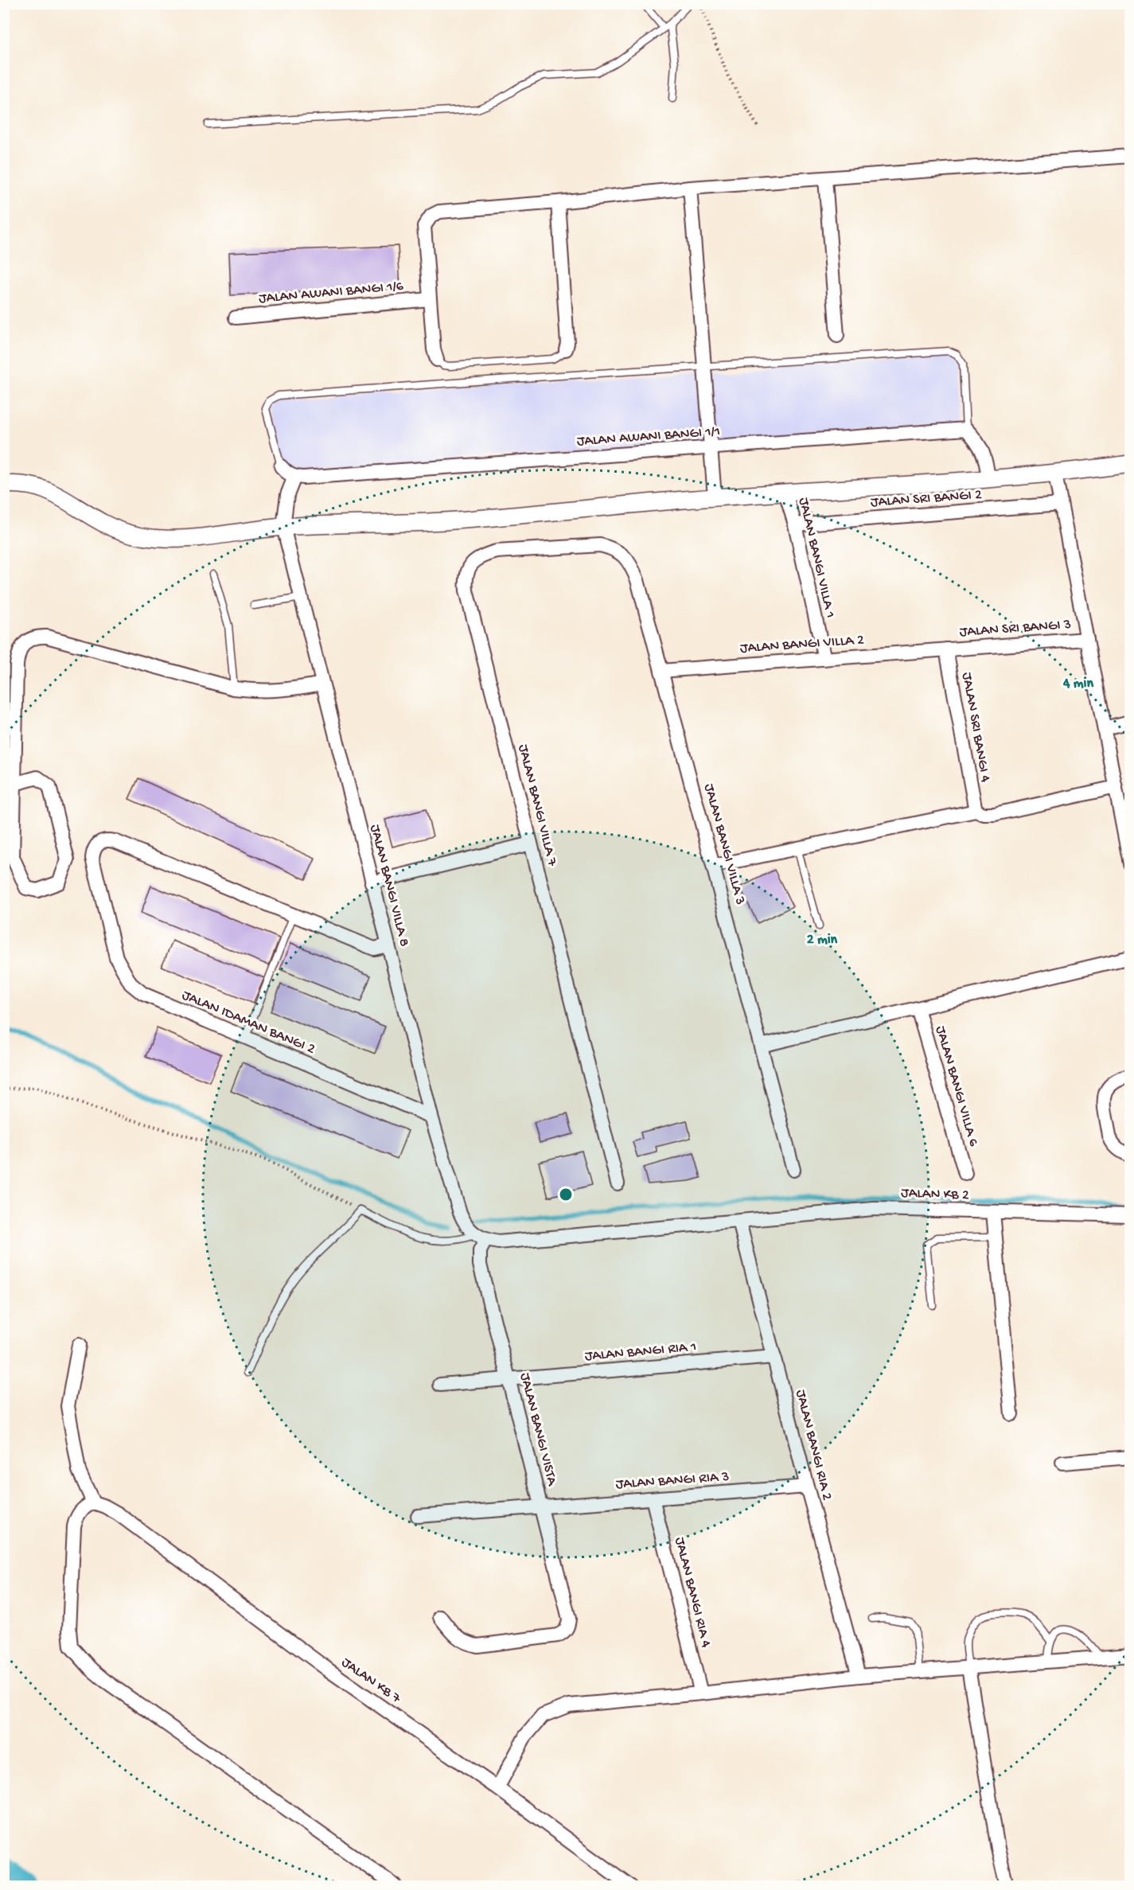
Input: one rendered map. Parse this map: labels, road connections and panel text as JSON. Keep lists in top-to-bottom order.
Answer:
{
  "streets": {
    "street": [
      "JALAN AWANI BANGI 1/6",
      "JALAN AWANI BANGI 1/1",
      "JALAN SRI BANGI 2",
      "JALAN BANGI VILLA 1",
      "JALAN SRI BANGI 3",
      "JALAN BANGI VILLA 2",
      "JALAN SRI BANGI 4",
      "JALAN BANGI VILLA 7",
      "JALAN BANGI VILLA 3",
      "JALAN BANGI VILLA 8",
      "JALAN IDAMAN BANGI 2",
      "JALAN BANGI VILLA 6",
      "JALAN KB 2",
      "JALAN BANGI RIA 1",
      "JALAN BANGI VISTA",
      "JALAN BANGI RIA 2",
      "JALAN BANGI RIA 3",
      "JALAN BANGI RIA 4",
      "JALAN KB 7"
    ]
  },
  "crossings": [
    ["JALAN SRI BANGI 2", "JALAN BANGI VILLA 1"],
    ["JALAN BANGI VILLA 1", "JALAN BANGI VILLA 2"],
    ["JALAN SRI BANGI 3", "JALAN BANGI VILLA 2"],
    ["JALAN SRI BANGI 3", "JALAN SRI BANGI 4"],
    ["JALAN BANGI VILLA 2", "JALAN SRI BANGI 4"],
    ["JALAN BANGI VILLA 2", "JALAN BANGI VILLA 3"],
    ["JALAN BANGI VILLA 7", "JALAN BANGI VILLA 3"],
    ["JALAN BANGI VILLA 8", "JALAN IDAMAN BANGI 2"],
    ["JALAN BANGI VILLA 8", "JALAN KB 2"],
    ["JALAN BANGI VILLA 8", "JALAN BANGI VISTA"],
    ["JALAN KB 2", "JALAN BANGI VISTA"],
    ["JALAN KB 2", "JALAN BANGI RIA 2"],
    ["JALAN BANGI RIA 1", "JALAN BANGI VISTA"],
    ["JALAN BANGI RIA 1", "JALAN BANGI RIA 2"],
    ["JALAN BANGI VISTA", "JALAN BANGI RIA 3"],
    ["JALAN BANGI RIA 2", "JALAN BANGI RIA 3"],
    ["JALAN BANGI RIA 3", "JALAN BANGI RIA 4"]
  ],
  "rings": ["4 min", "2 min"]
}
